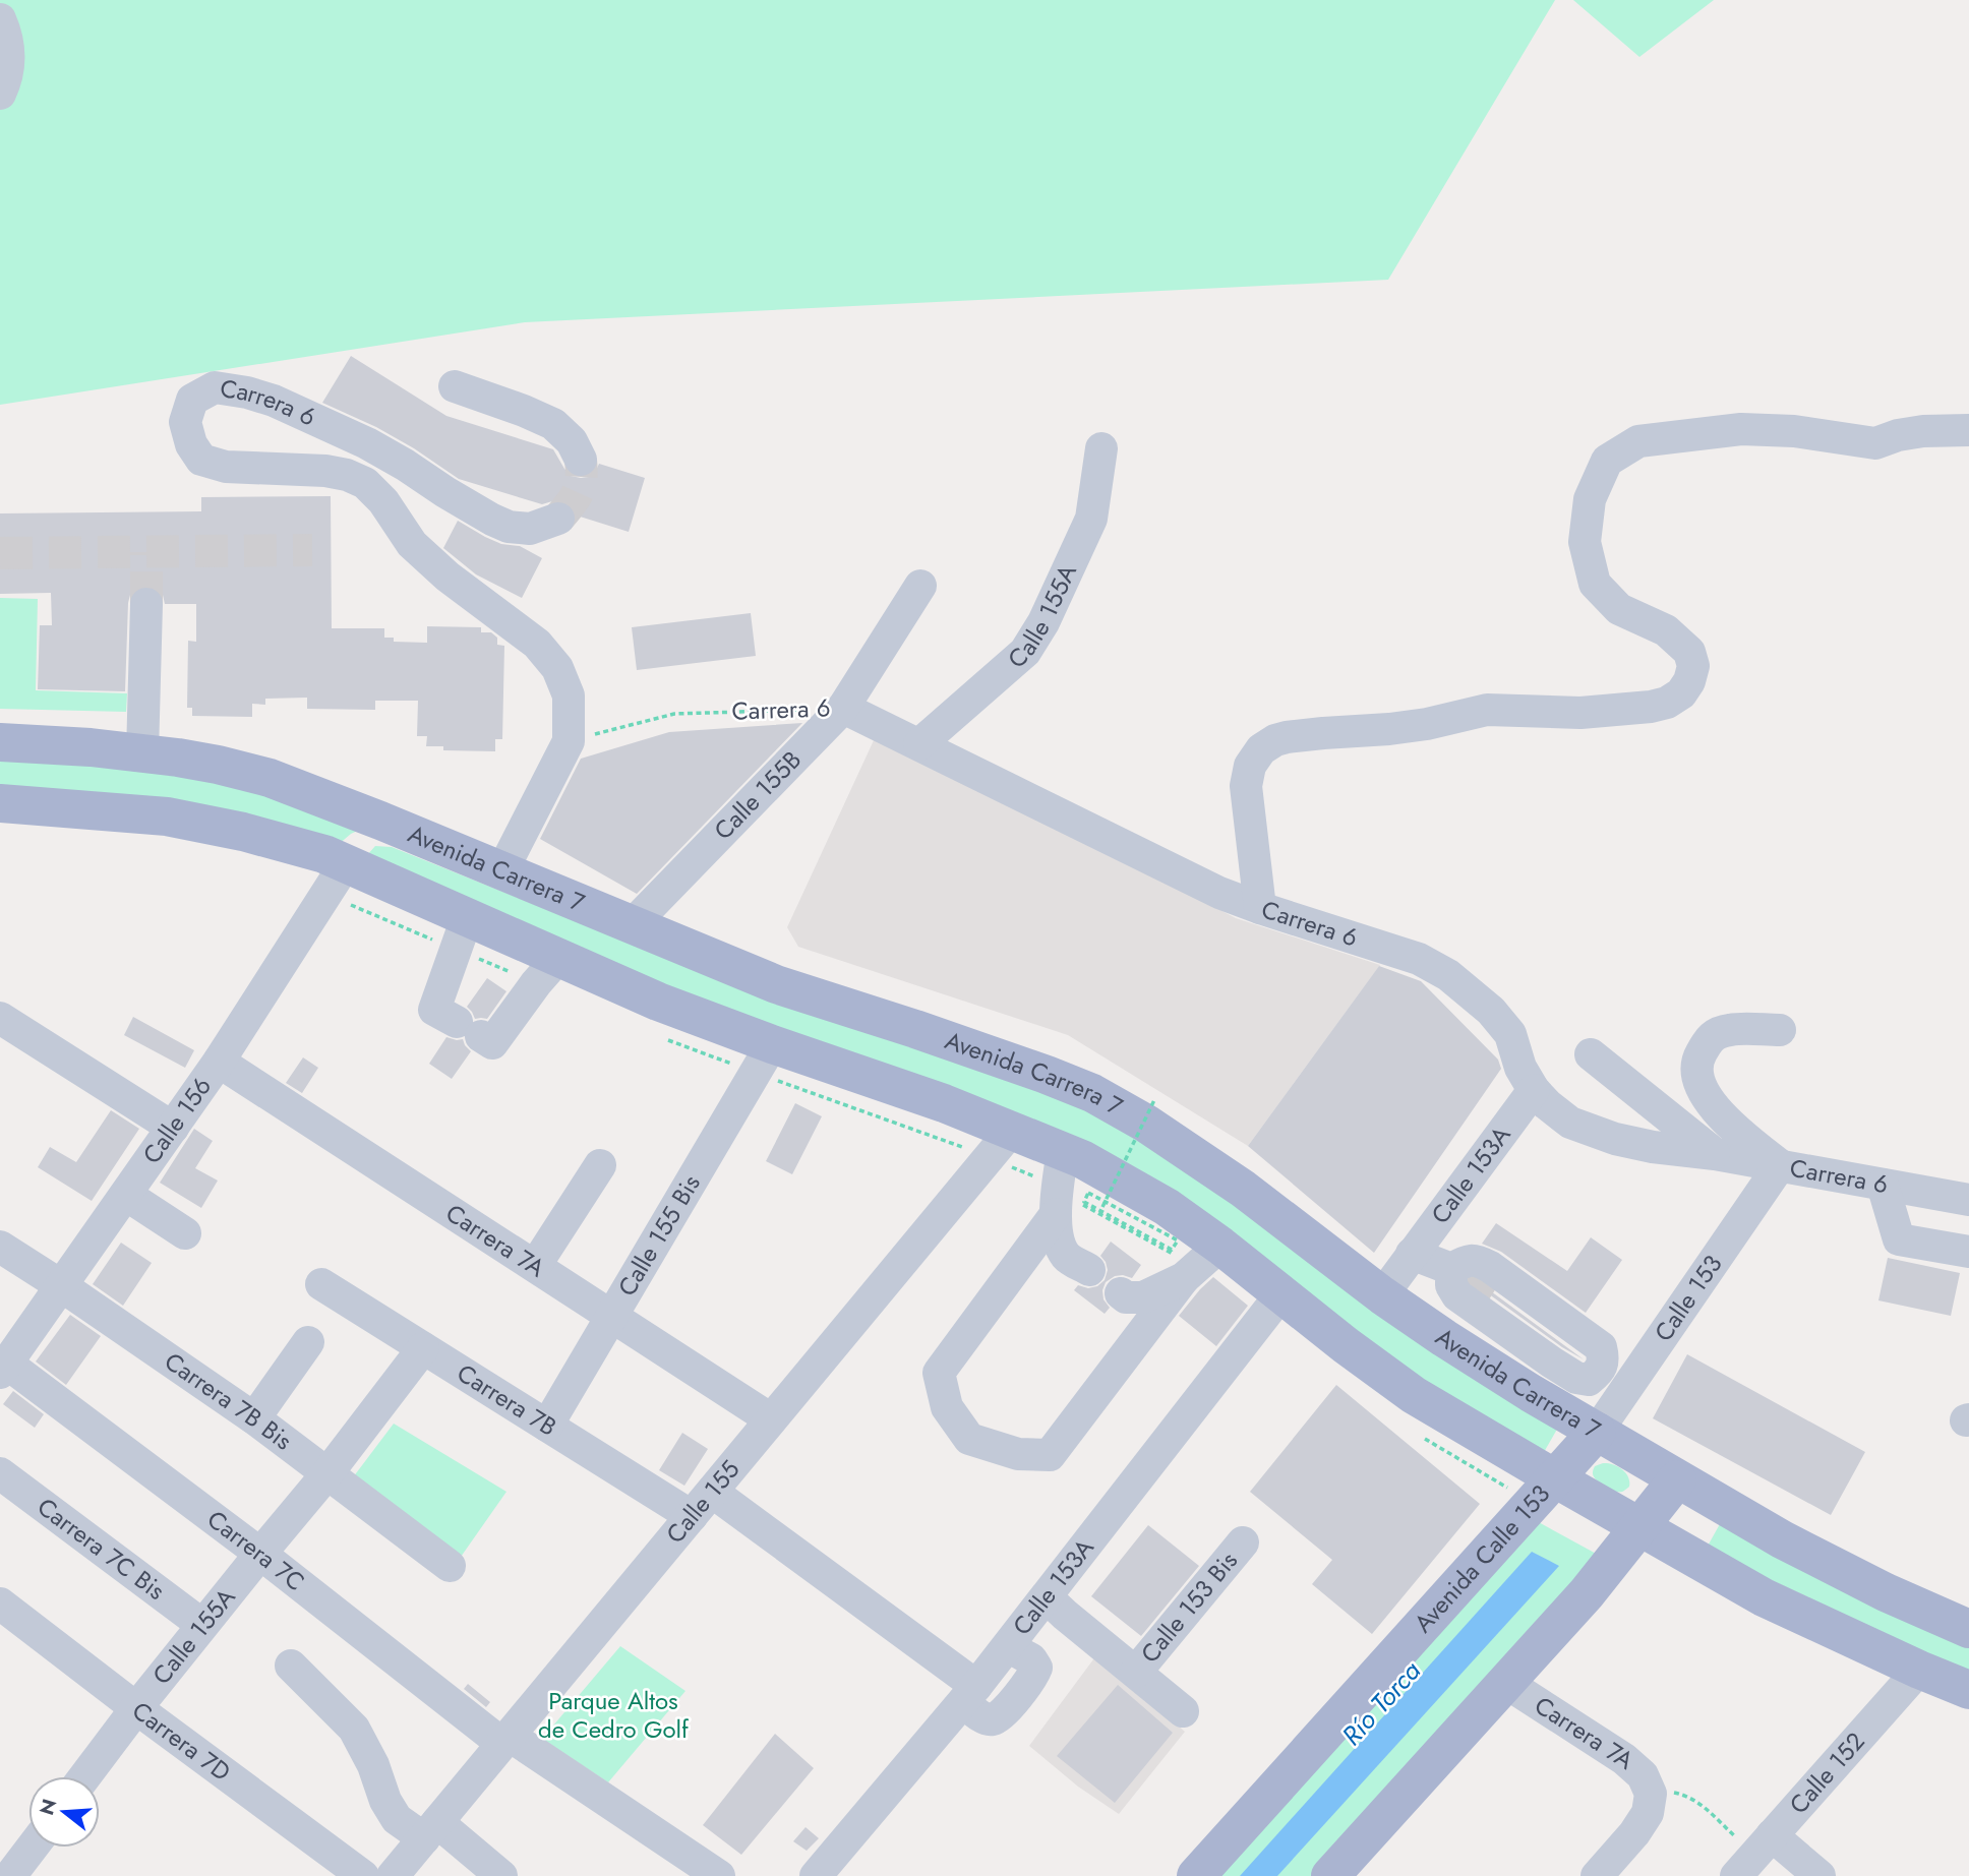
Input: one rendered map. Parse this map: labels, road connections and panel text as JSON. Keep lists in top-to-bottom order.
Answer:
{
  "streets": {
    "main road": ["Avenida Carrera 7", "Avenida Calle 153"],
    "street": [
      "Carrera 6",
      "Calle 155A",
      "Calle 155B",
      "Calle 156",
      "Calle 153A",
      "Calle 155 Bis",
      "Carrera 7A",
      "Calle 153",
      "Carrera 7B",
      "Carrera 7B Bis",
      "Calle 155",
      "Carrera 7C Bis",
      "Carrera 7C",
      "Calle 153 Bis",
      "Carrera 7D",
      "Calle 152"
    ]
  },
  "crossings": [
    ["Carrera 6", "Calle 155A"],
    ["Carrera 6", "Calle 155B"],
    ["Carrera 6", "Calle 153A"],
    ["Carrera 6", "Calle 153"],
    ["Calle 155A", "Carrera 7B"],
    ["Calle 155A", "Carrera 7B Bis"],
    ["Calle 155A", "Carrera 7C Bis"],
    ["Calle 155A", "Carrera 7C"],
    ["Calle 155A", "Carrera 7D"],
    ["Calle 155B", "Avenida Carrera 7"],
    ["Avenida Carrera 7", "Calle 153A"],
    ["Avenida Carrera 7", "Calle 153"],
    ["Avenida Carrera 7", "Avenida Calle 153"],
    ["Calle 156", "Carrera 7A"],
    ["Calle 156", "Carrera 7B Bis"],
    ["Calle 156", "Carrera 7C"],
    ["Calle 155 Bis", "Carrera 7A"],
    ["Calle 155 Bis", "Carrera 7B"],
    ["Carrera 7A", "Calle 155"],
    ["Carrera 7A", "Calle 152"],
    ["Calle 153", "Avenida Calle 153"],
    ["Carrera 7B", "Calle 155"],
    ["Calle 155", "Carrera 7C"]
  ],
  "water": ["Río Torca"],
  "parks": ["Parque Altos de Cedro Golf"],
  "north": "left"
}
